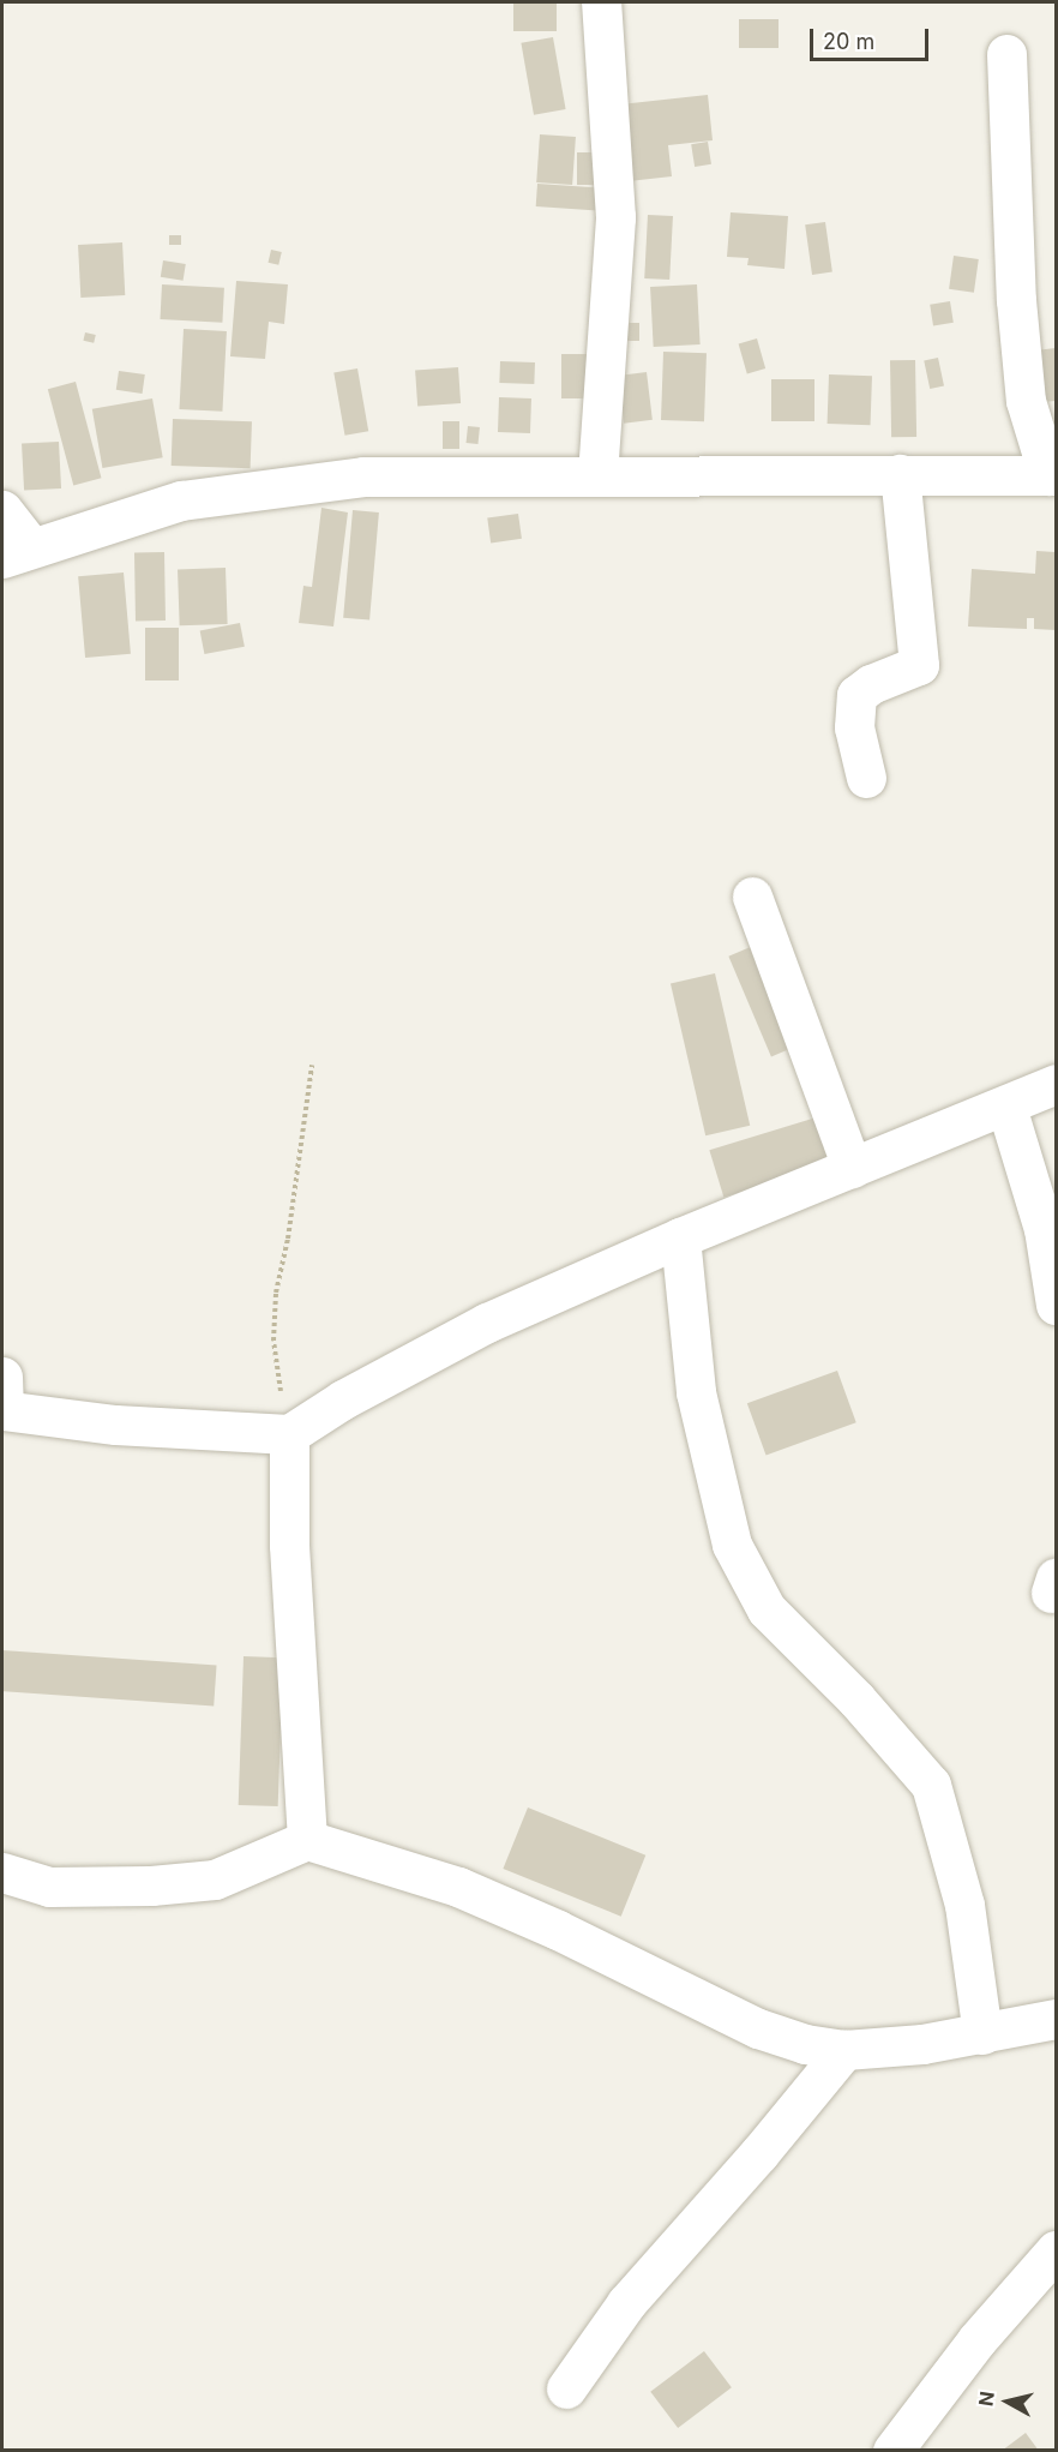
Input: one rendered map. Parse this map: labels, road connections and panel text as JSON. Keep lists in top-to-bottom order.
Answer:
{
  "scale_bar": "20 m",
  "north": "left"
}
